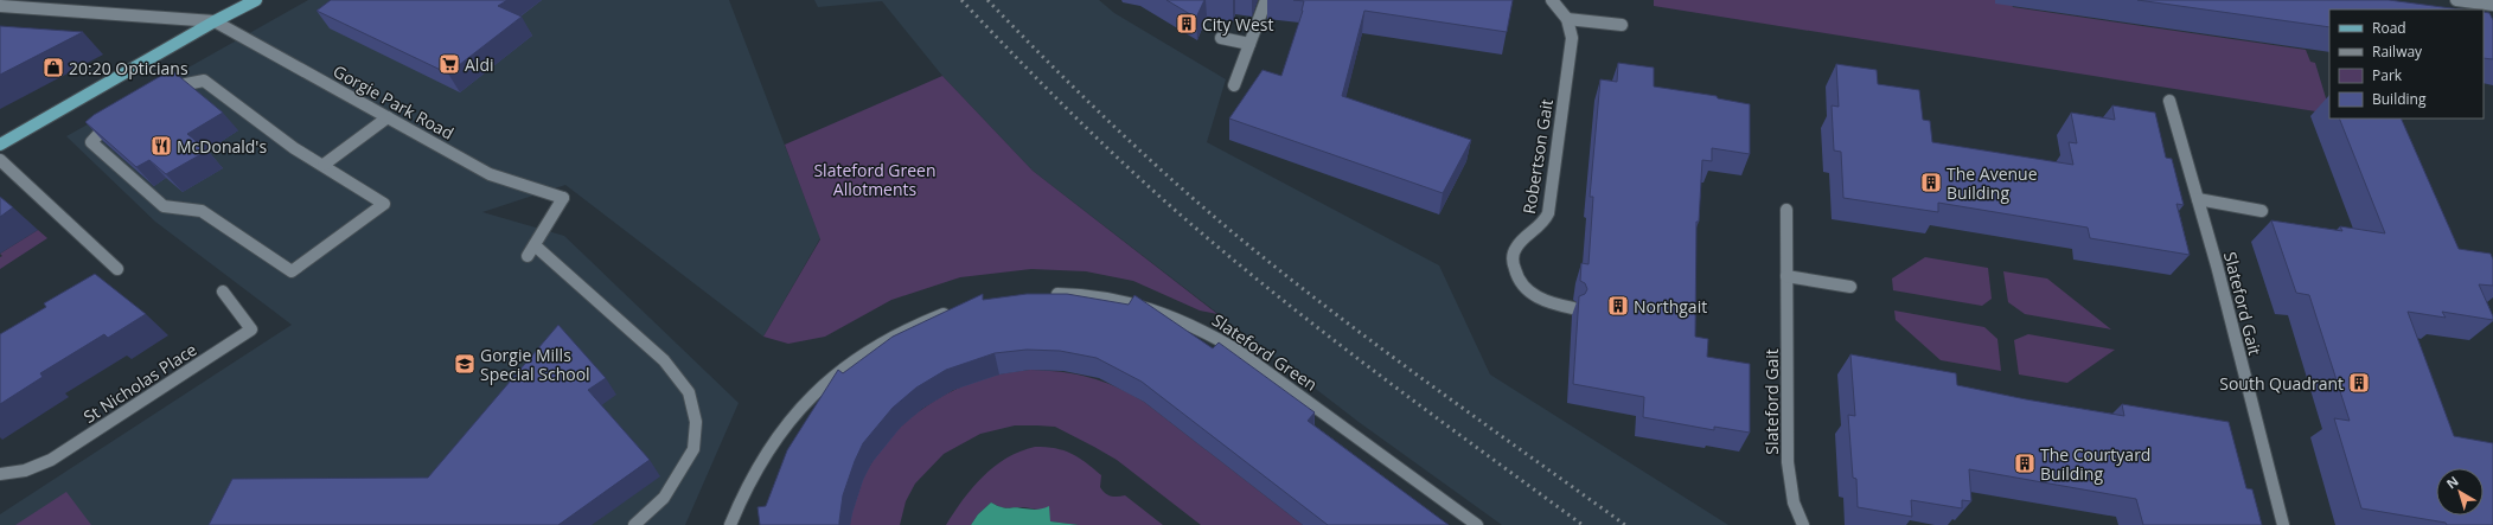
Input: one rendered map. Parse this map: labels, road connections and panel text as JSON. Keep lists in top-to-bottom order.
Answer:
{
  "streets": {
    "street": [
      "Gorgie Park Road",
      "Robertson Gait",
      "Slateford Gait",
      "Slateford Green",
      "St Nicholas Place"
    ]
  },
  "parks": ["Slateford Green Allotments"],
  "places": {
    "building": [
      "City West",
      "The Avenue Building",
      "Northgait",
      "South Quadrant",
      "The Courtyard Building"
    ],
    "supermarket": ["Aldi"],
    "shop": ["20:20 Opticians"],
    "restaurant": ["McDonald's"],
    "school or university": ["Gorgie Mills Special School"]
  },
  "legend": [
    "Road",
    "Railway",
    "Park",
    "Building"
  ],
  "north": "top left"
}
